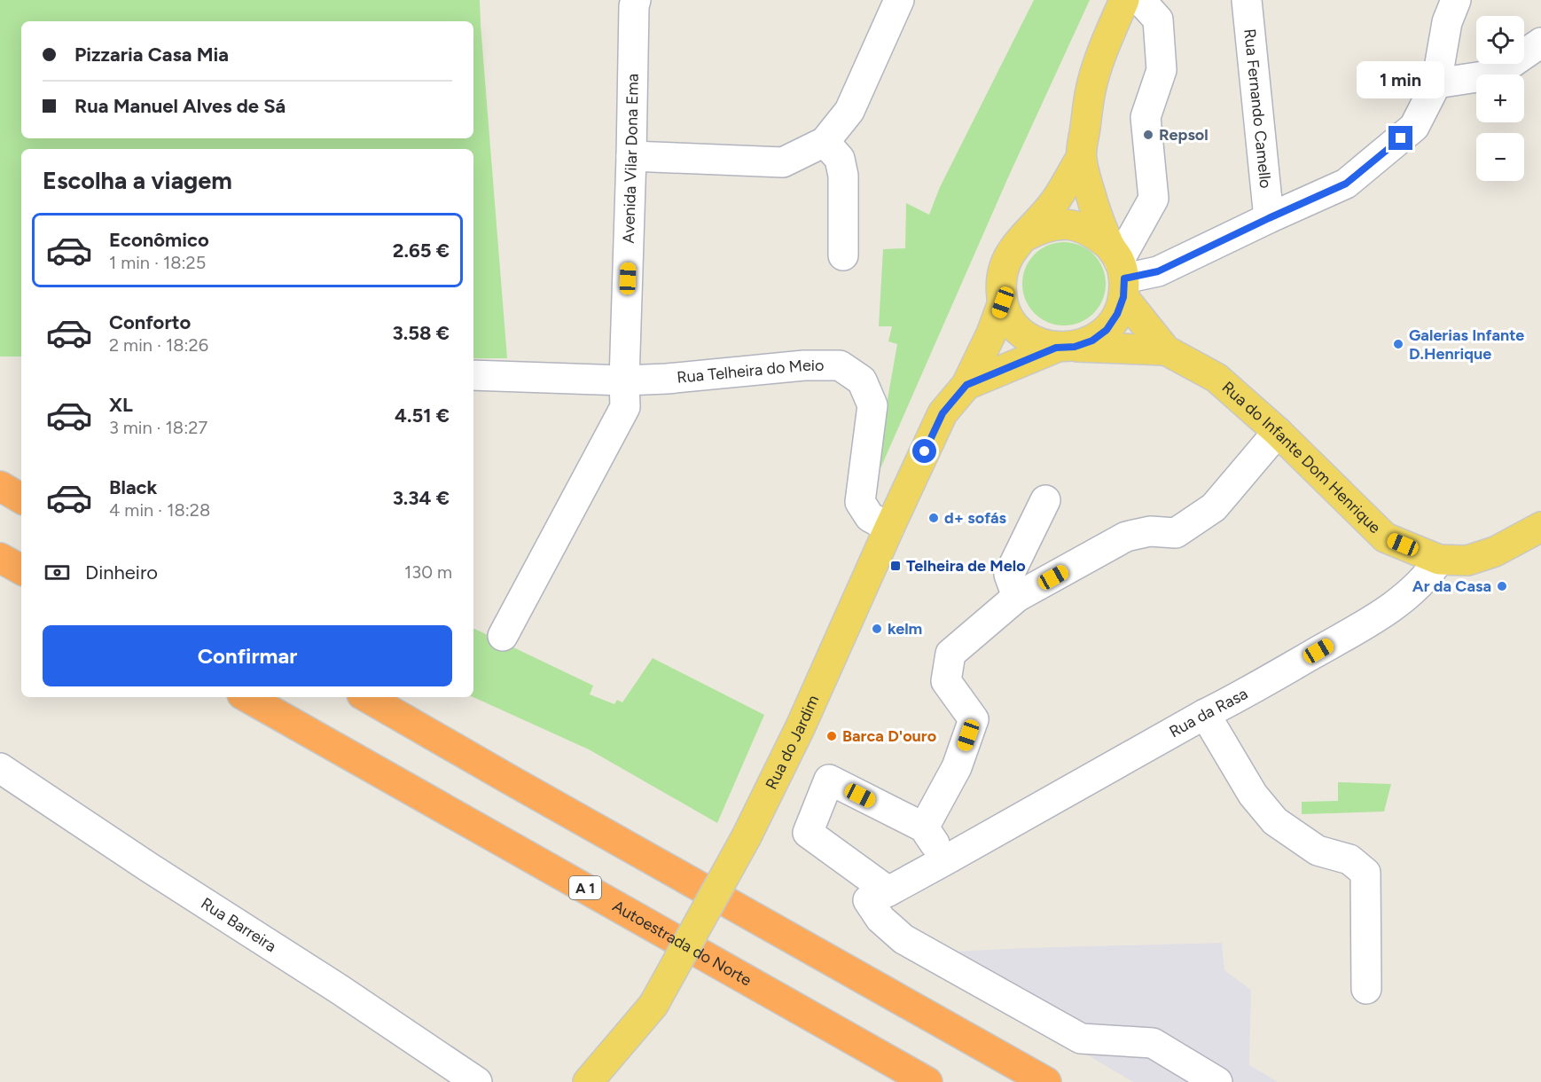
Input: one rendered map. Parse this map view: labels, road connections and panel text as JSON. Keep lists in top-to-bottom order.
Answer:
{
  "streets": {
    "highway": ["A 1", "Autoestrada do Norte"],
    "main road": ["Rua do Infante Dom Henrique", "Rua do Jardim"],
    "street": [
      "Rua Fernando Camello",
      "Avenida Vilar Dona Ema",
      "Rua Telheira do Meio",
      "Rua da Rasa",
      "Rua Barreira"
    ]
  },
  "crossings": [
    ["Avenida Vilar Dona Ema", "Rua Telheira do Meio"],
    ["Rua Telheira do Meio", "Rua do Jardim"],
    ["Rua do Infante Dom Henrique", "Rua da Rasa"],
    ["Rua do Infante Dom Henrique", "Rua do Jardim"]
  ],
  "places": {
    "other": [
      "Repsol",
      "Galerias Infante D.Henrique",
      "d+ sofás",
      "Ar da Casa",
      "kelm",
      "Barca D'ouro"
    ],
    "transit": ["Telheira de Melo"]
  },
  "page": {
    "map_buttons": ["+", "−"],
    "banner": ["Pizzaria Casa Mia", "Rua Manuel Alves de Sá"],
    "bubble": "1 min",
    "heading": "Escolha a viagem",
    "list": [
      {
        "name": "Econômico",
        "note": "1 min · 18:25",
        "value": "2.65 €"
      },
      {
        "name": "Conforto",
        "note": "2 min · 18:26",
        "value": "3.58 €"
      },
      {
        "name": "XL",
        "note": "3 min · 18:27",
        "value": "4.51 €"
      },
      {
        "name": "Black",
        "note": "4 min · 18:28",
        "value": "3.34 €"
      }
    ],
    "pay": ["Dinheiro", "130 m"],
    "buttons": "Confirmar"
  }
}
